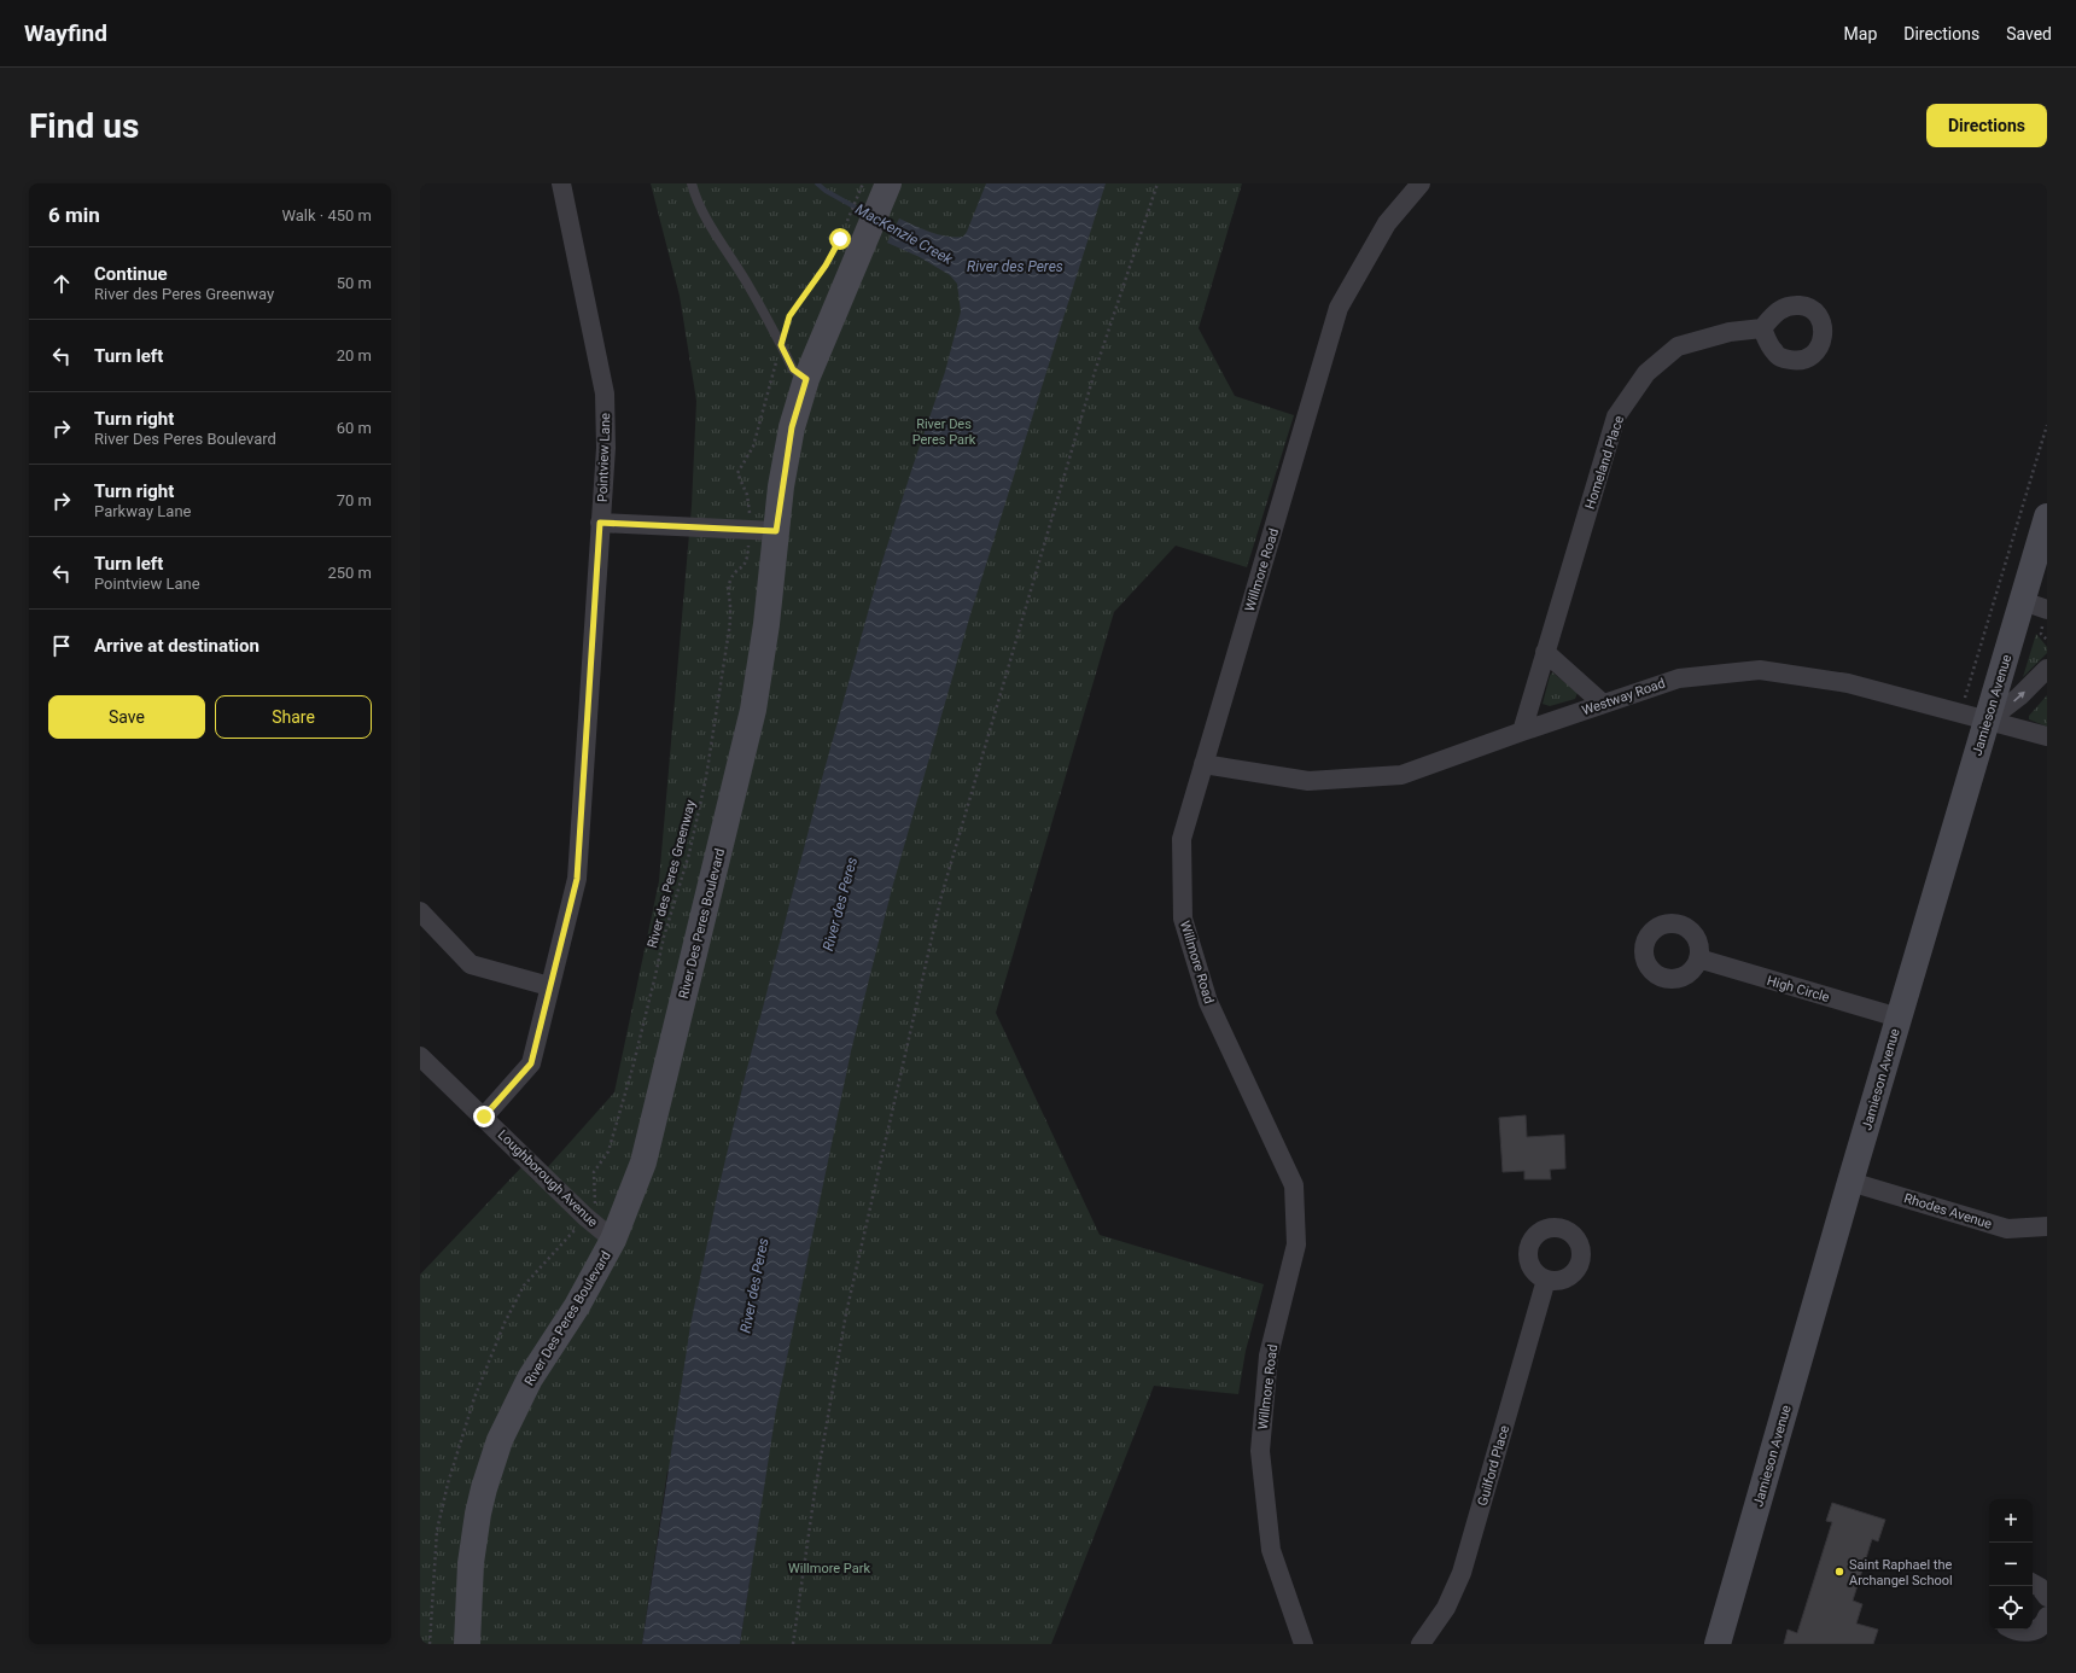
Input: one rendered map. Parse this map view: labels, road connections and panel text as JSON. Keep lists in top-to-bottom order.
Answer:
{
  "streets": {
    "main road": ["Jamieson Avenue", "River Des Peres Boulevard"],
    "street": [
      "Pointview Lane",
      "Homeland Place",
      "Willmore Road",
      "Westway Road",
      "High Circle",
      "Loughborough Avenue",
      "Rhodes Avenue",
      "Guilford Place"
    ],
    "path": ["River des Peres Greenway"]
  },
  "crossings": [
    ["Pointview Lane", "Loughborough Avenue"],
    ["Homeland Place", "Westway Road"],
    ["Willmore Road", "Westway Road"],
    ["Westway Road", "Jamieson Avenue"],
    ["Jamieson Avenue", "High Circle"],
    ["Jamieson Avenue", "Rhodes Avenue"],
    ["River Des Peres Boulevard", "Loughborough Avenue"]
  ],
  "water": ["MacKenzie Creek", "River des Peres"],
  "parks": ["River Des Peres Park", "Willmore Park"],
  "places": ["Saint Raphael the Archangel School"],
  "page": {
    "header": "Wayfind",
    "nav": ["Map", "Directions", "Saved"],
    "buttons": [
      "Directions",
      ["Save", "Share"]
    ],
    "title": "Find us",
    "heading": ["6 min", "Walk · 450 m"],
    "list": [
      ["Continue", "River des Peres Greenway", "50 m"],
      ["Turn left", "20 m"],
      ["Turn right", "River Des Peres Boulevard", "60 m"],
      ["Turn right", "Parkway Lane", "70 m"],
      ["Turn left", "Pointview Lane", "250 m"],
      "Arrive at destination"
    ],
    "map_buttons": ["+", "−"]
  }
}
